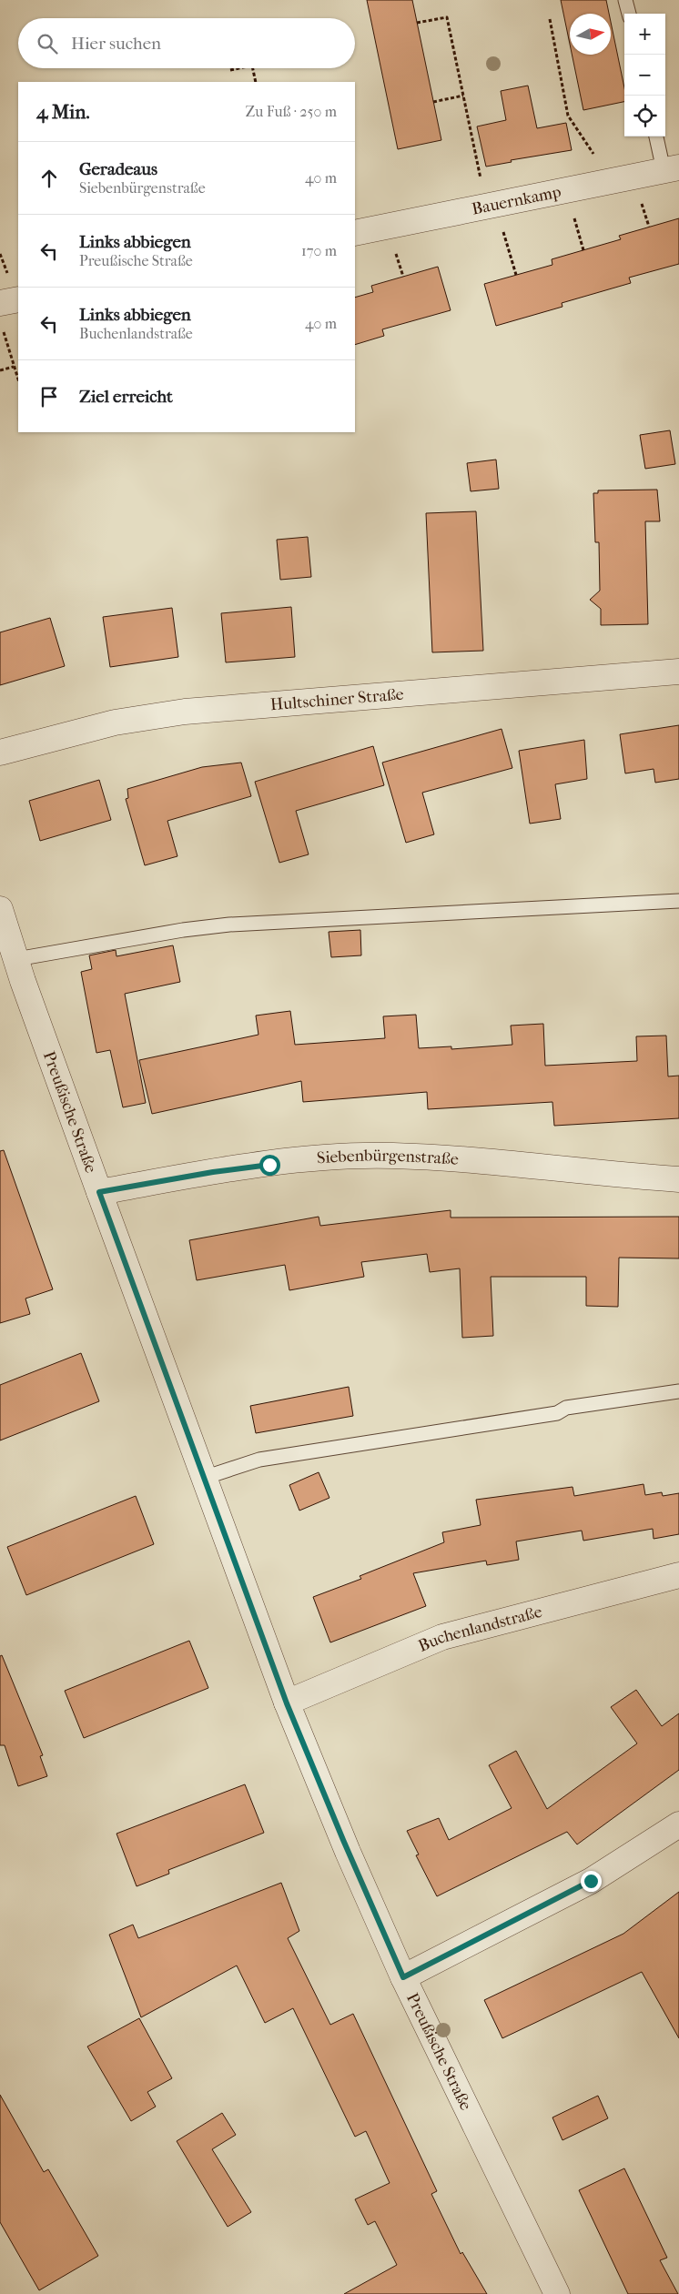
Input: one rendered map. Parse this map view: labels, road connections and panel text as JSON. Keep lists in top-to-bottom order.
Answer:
{
  "streets": {
    "street": [
      "Bauernkamp",
      "Hultschiner Straße",
      "Preußische Straße",
      "Siebenbürgenstraße",
      "Buchenlandstraße"
    ]
  },
  "crossings": [
    ["Preußische Straße", "Siebenbürgenstraße"],
    ["Preußische Straße", "Buchenlandstraße"]
  ],
  "north": "right",
  "page": {
    "map_buttons": ["+", "−"],
    "search": "Hier suchen",
    "heading": ["4 Min.", "Zu Fuß · 250 m"],
    "list": [
      ["Geradeaus", "Siebenbürgenstraße", "40 m"],
      ["Links abbiegen", "Preußische Straße", "170 m"],
      ["Links abbiegen", "Buchenlandstraße", "40 m"],
      "Ziel erreicht"
    ]
  }
}
